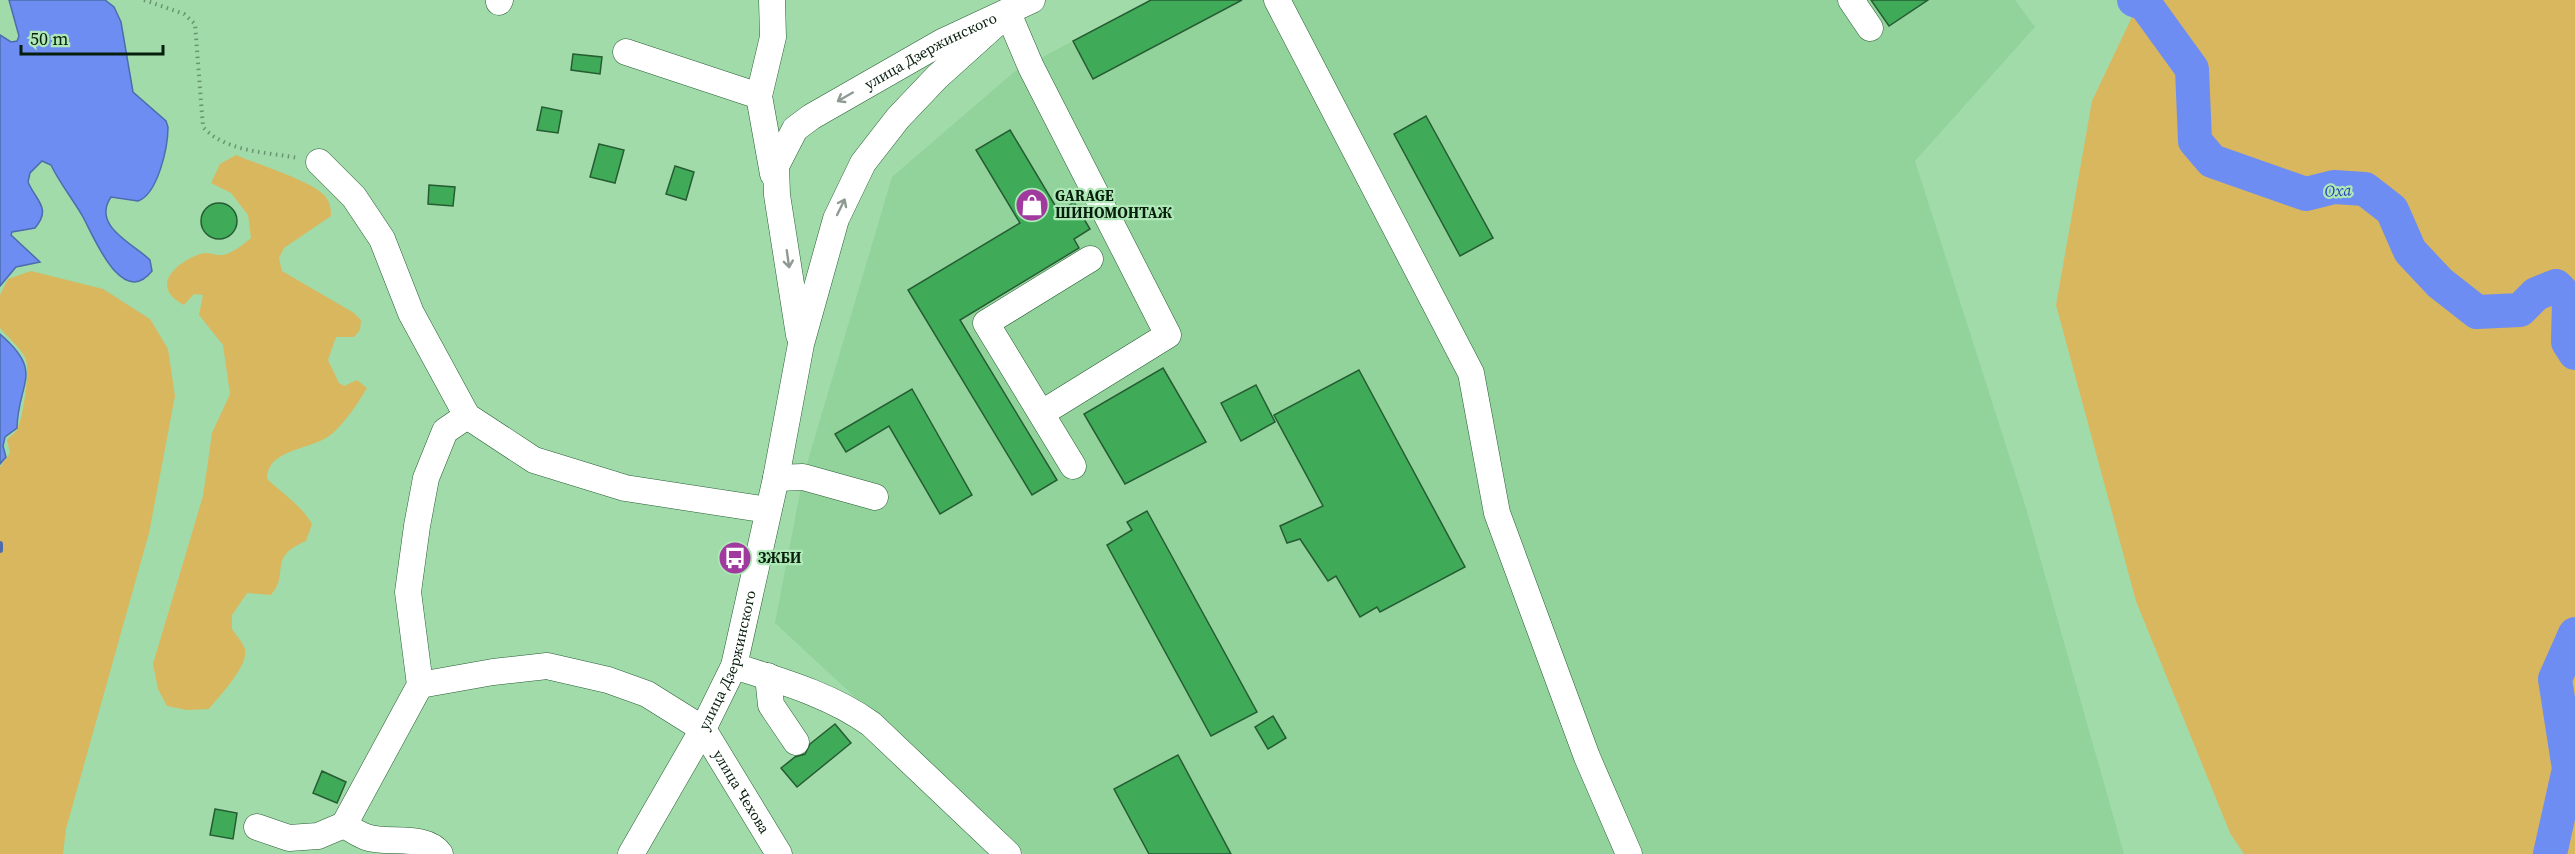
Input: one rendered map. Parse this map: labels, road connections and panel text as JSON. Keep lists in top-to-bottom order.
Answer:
{
  "streets": {
    "street": ["улица Дзержинского", "улица Чехова"]
  },
  "crossings": [
    ["улица Дзержинского", "улица Чехова"]
  ],
  "water": ["Оха"],
  "places": {
    "shop": ["GARAGE ШИНОМОНТАЖ"],
    "bus stop": ["ЗЖБИ"]
  },
  "scale_bar": "50 m"
}
